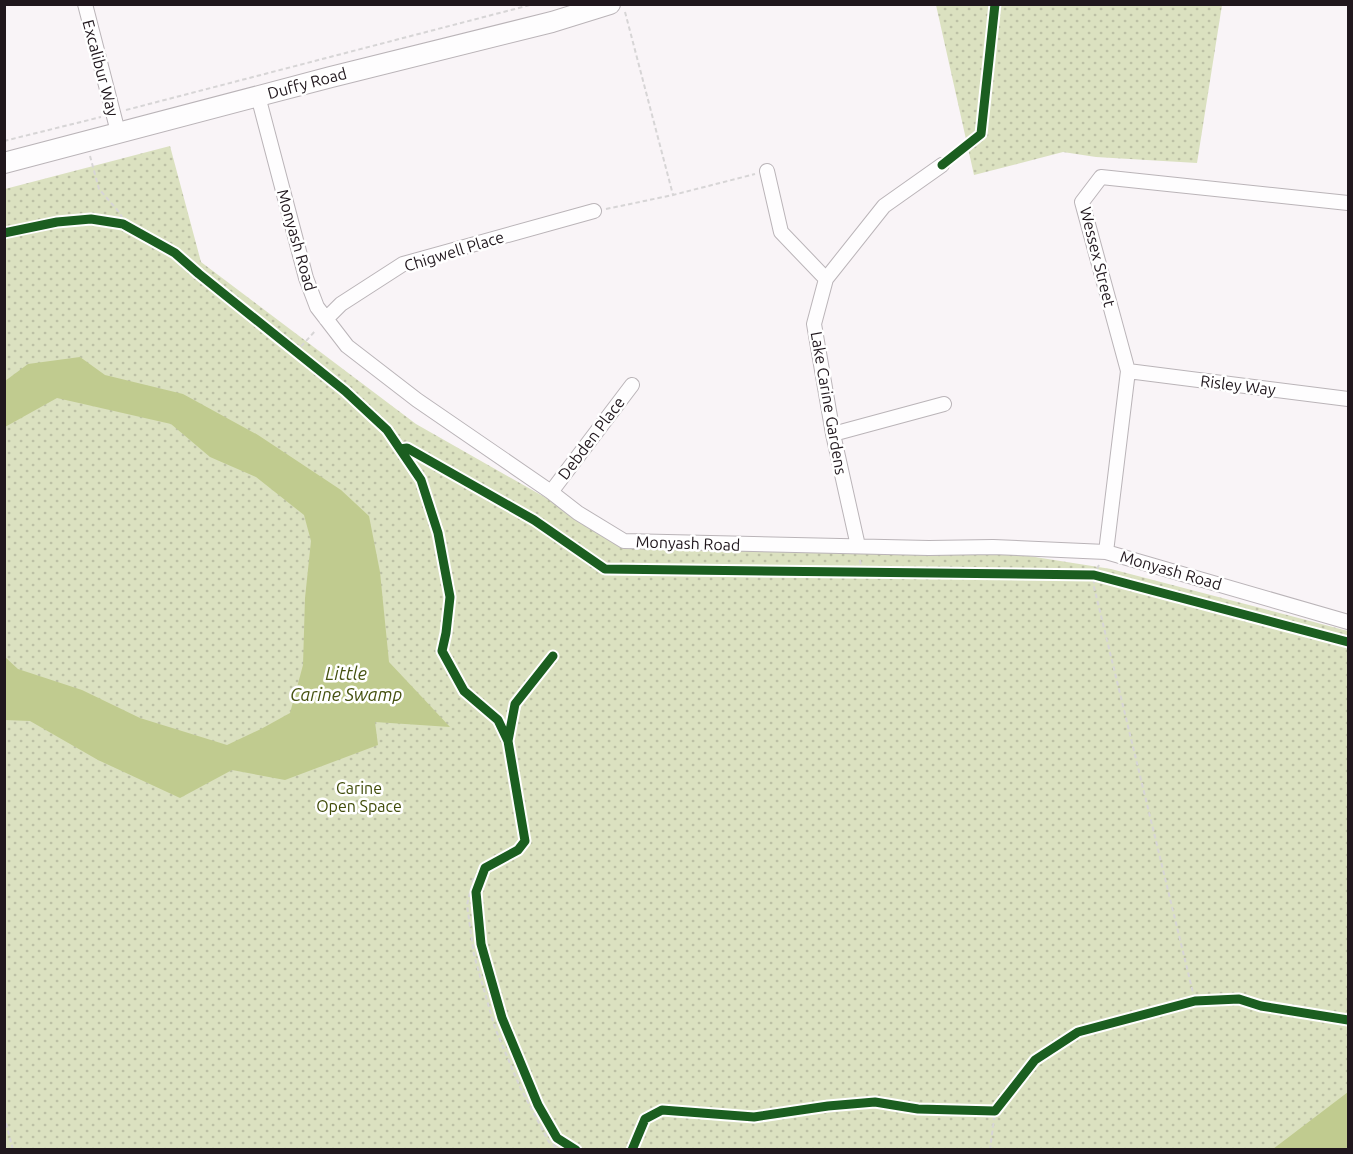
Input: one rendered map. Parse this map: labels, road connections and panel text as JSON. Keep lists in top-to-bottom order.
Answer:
{
  "streets": {
    "main road": ["Duffy Road"],
    "street": [
      "Excalibur Way",
      "Monyash Road",
      "Chigwell Place",
      "Wessex Street",
      "Risley Way",
      "Lake Carine Gardens",
      "Debden Place"
    ]
  },
  "crossings": [
    ["Excalibur Way", "Duffy Road"],
    ["Duffy Road", "Monyash Road"],
    ["Monyash Road", "Chigwell Place"],
    ["Monyash Road", "Wessex Street"],
    ["Monyash Road", "Lake Carine Gardens"],
    ["Monyash Road", "Debden Place"],
    ["Wessex Street", "Risley Way"]
  ],
  "water": ["Little Carine Swamp"],
  "parks": ["Carine Open Space"]
}
